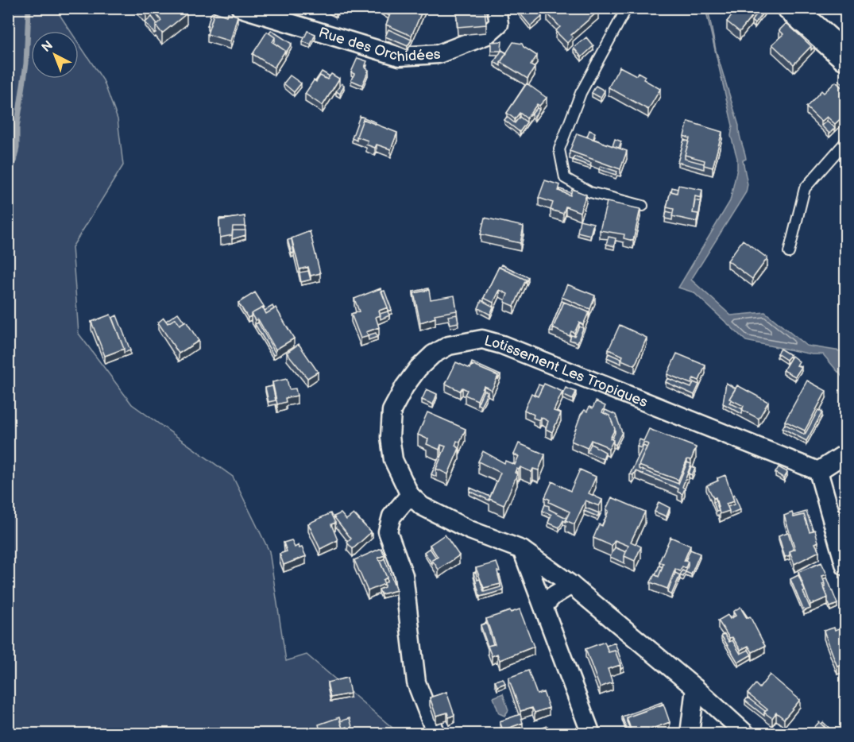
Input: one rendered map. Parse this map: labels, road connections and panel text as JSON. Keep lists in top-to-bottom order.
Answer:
{
  "streets": {
    "street": ["Rue des Orchidées", "Lotissement Les Tropiques"]
  },
  "north": "top left"
}
